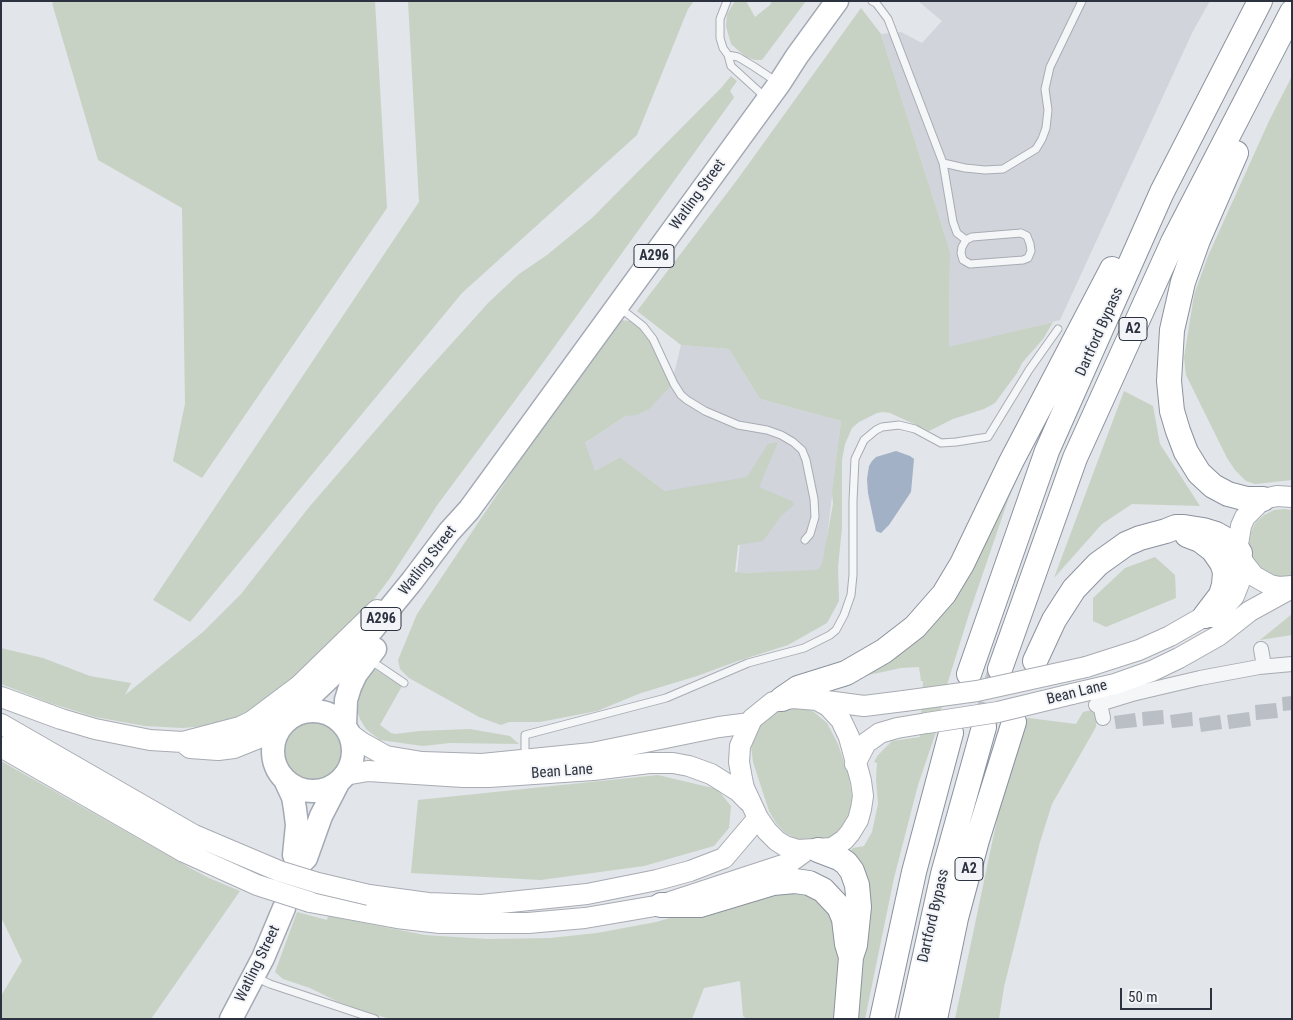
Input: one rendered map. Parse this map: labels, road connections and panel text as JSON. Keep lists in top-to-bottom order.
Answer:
{
  "streets": {
    "highway": ["A2", "Dartford Bypass"],
    "main road": ["Watling Street", "A296", "Bean Lane"]
  },
  "crossings": [
    ["Watling Street", "Bean Lane"]
  ],
  "scale_bar": "50 m"
}
